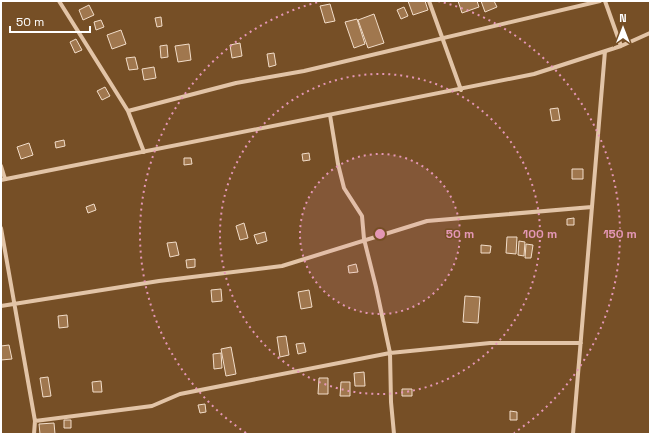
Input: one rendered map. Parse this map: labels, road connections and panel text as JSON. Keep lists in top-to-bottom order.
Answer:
{
  "scale_bar": "50 m",
  "north": "top",
  "rings": ["50 m", "100 m", "150 m"]
}
